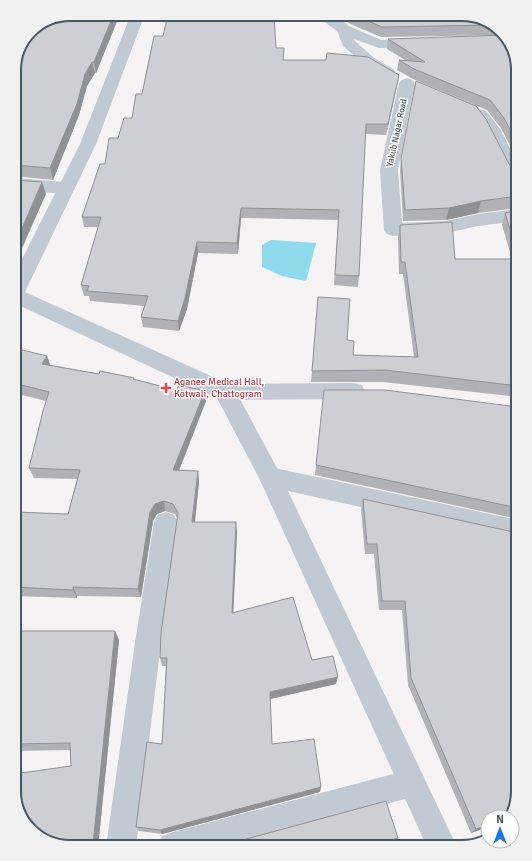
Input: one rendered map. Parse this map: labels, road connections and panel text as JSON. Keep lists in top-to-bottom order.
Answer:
{
  "streets": {
    "street": ["Yakub Nagar Road"]
  },
  "places": {
    "health": ["Aganee Medical Hall, Kotwali, Chattogram"]
  },
  "north": "top"
}
